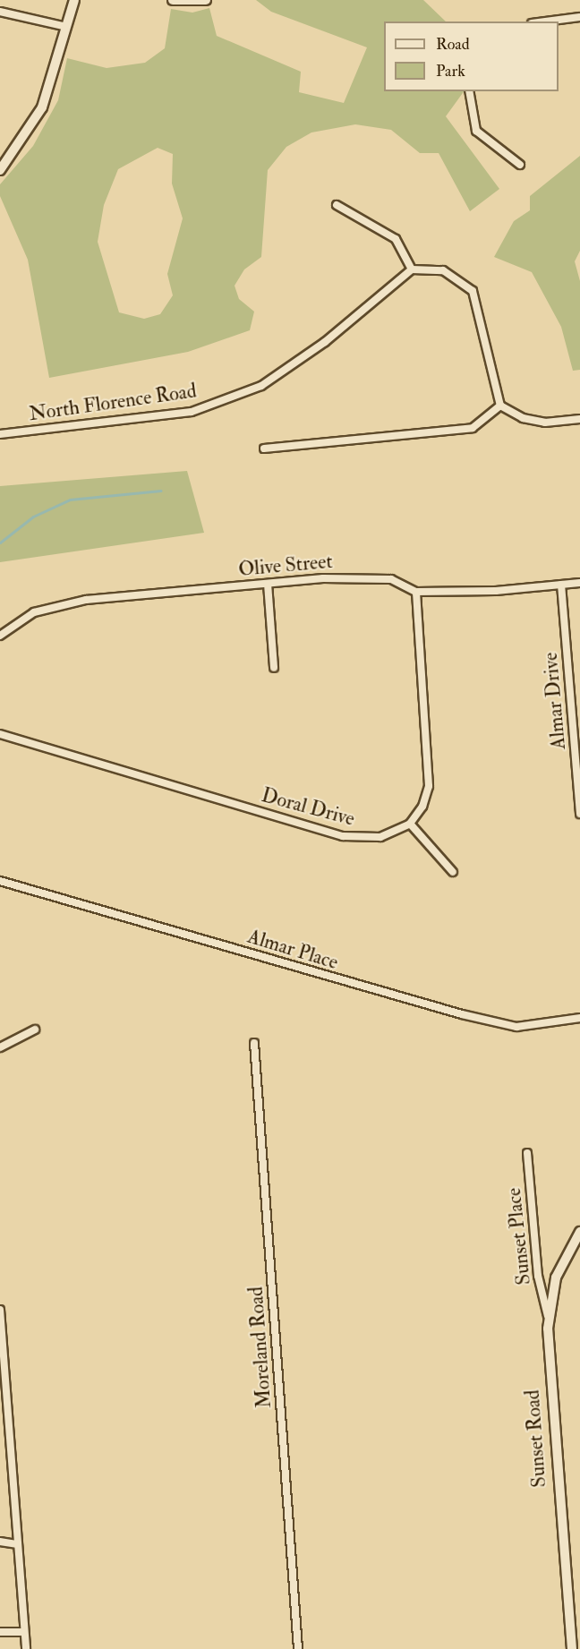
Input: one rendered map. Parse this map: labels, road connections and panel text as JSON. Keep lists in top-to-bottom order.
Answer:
{
  "streets": {
    "street": [
      "North Florence Road",
      "Olive Street",
      "Almar Drive",
      "Doral Drive",
      "Almar Place",
      "Sunset Place",
      "Moreland Road",
      "Sunset Road"
    ]
  },
  "crossings": [
    ["Olive Street", "Almar Drive"],
    ["Sunset Place", "Sunset Road"]
  ],
  "legend": ["Road", "Park"]
}
